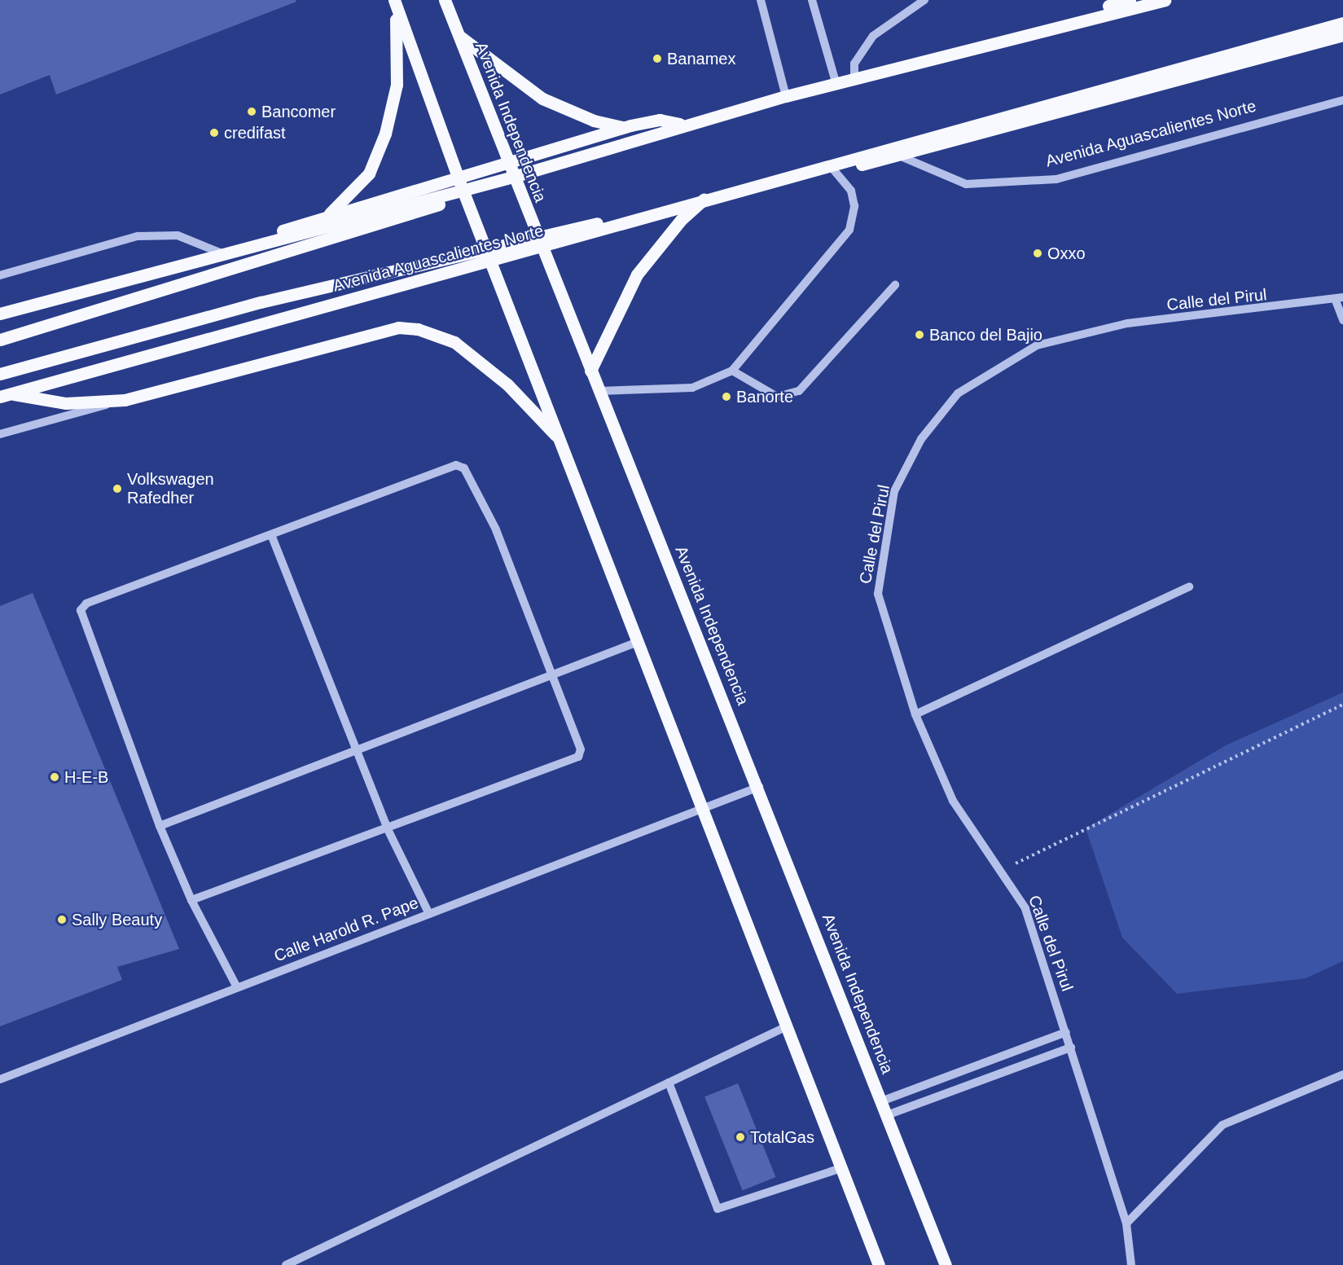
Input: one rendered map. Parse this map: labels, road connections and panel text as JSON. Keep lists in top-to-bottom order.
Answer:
{
  "streets": {
    "main road": ["Avenida Independencia", "Avenida Aguascalientes Norte"],
    "street": ["Calle del Pirul", "Calle Harold R. Pape"]
  },
  "crossings": [
    ["Avenida Independencia", "Avenida Aguascalientes Norte"],
    ["Avenida Independencia", "Calle Harold R. Pape"]
  ],
  "places": [
    "Banamex",
    "Bancomer",
    "credifast",
    "Oxxo",
    "Banco del Bajio",
    "Banorte",
    "Volkswagen Rafedher",
    "H-E-B",
    "Sally Beauty",
    "TotalGas"
  ]
}
